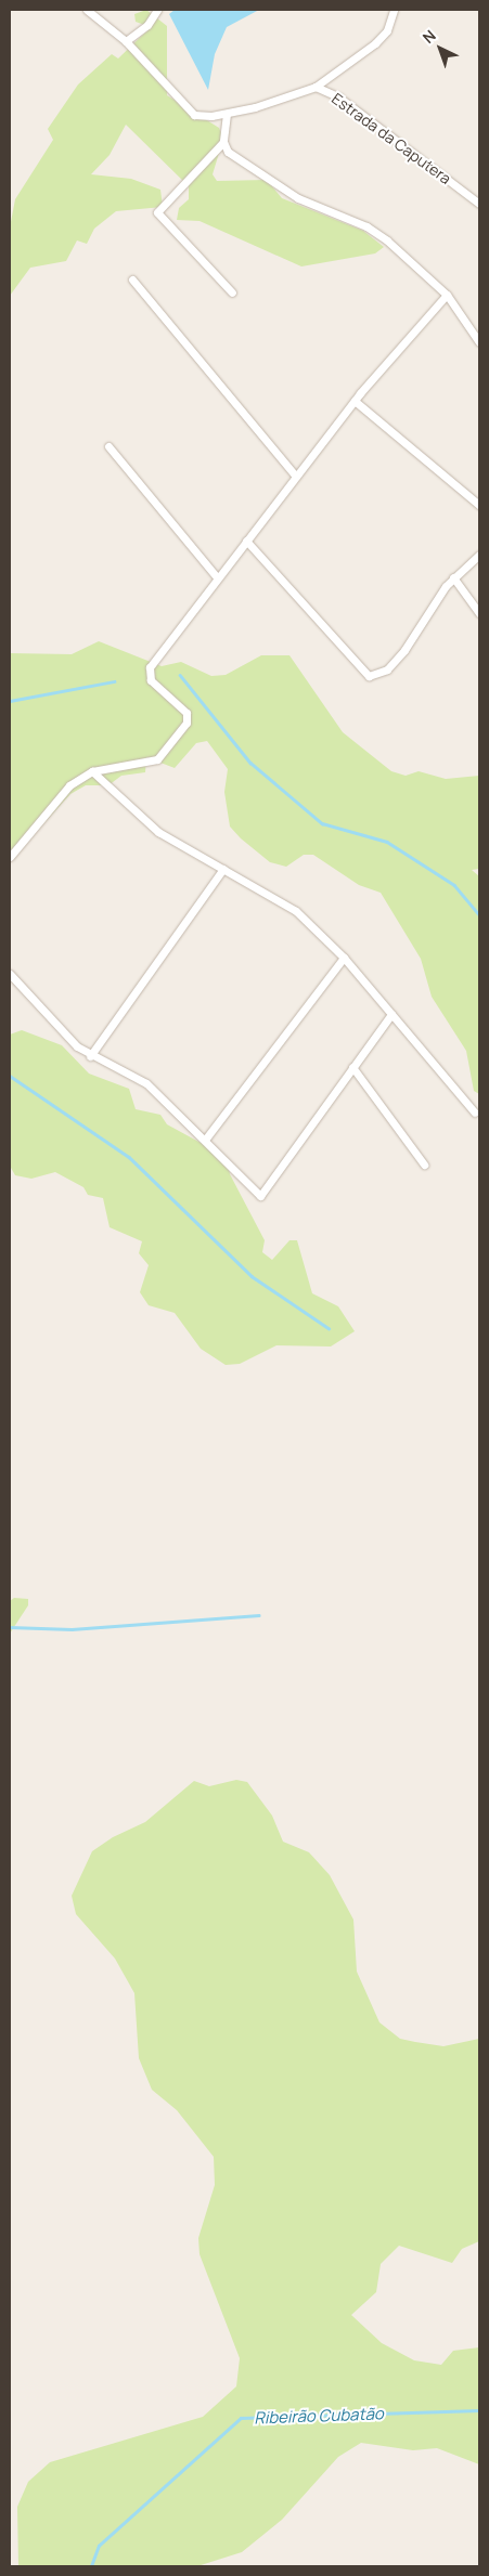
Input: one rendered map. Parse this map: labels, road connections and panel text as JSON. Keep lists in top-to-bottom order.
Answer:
{
  "streets": {
    "street": ["Estrada da Caputera"]
  },
  "water": ["Ribeirão Cubatão"],
  "north": "top left"
}
